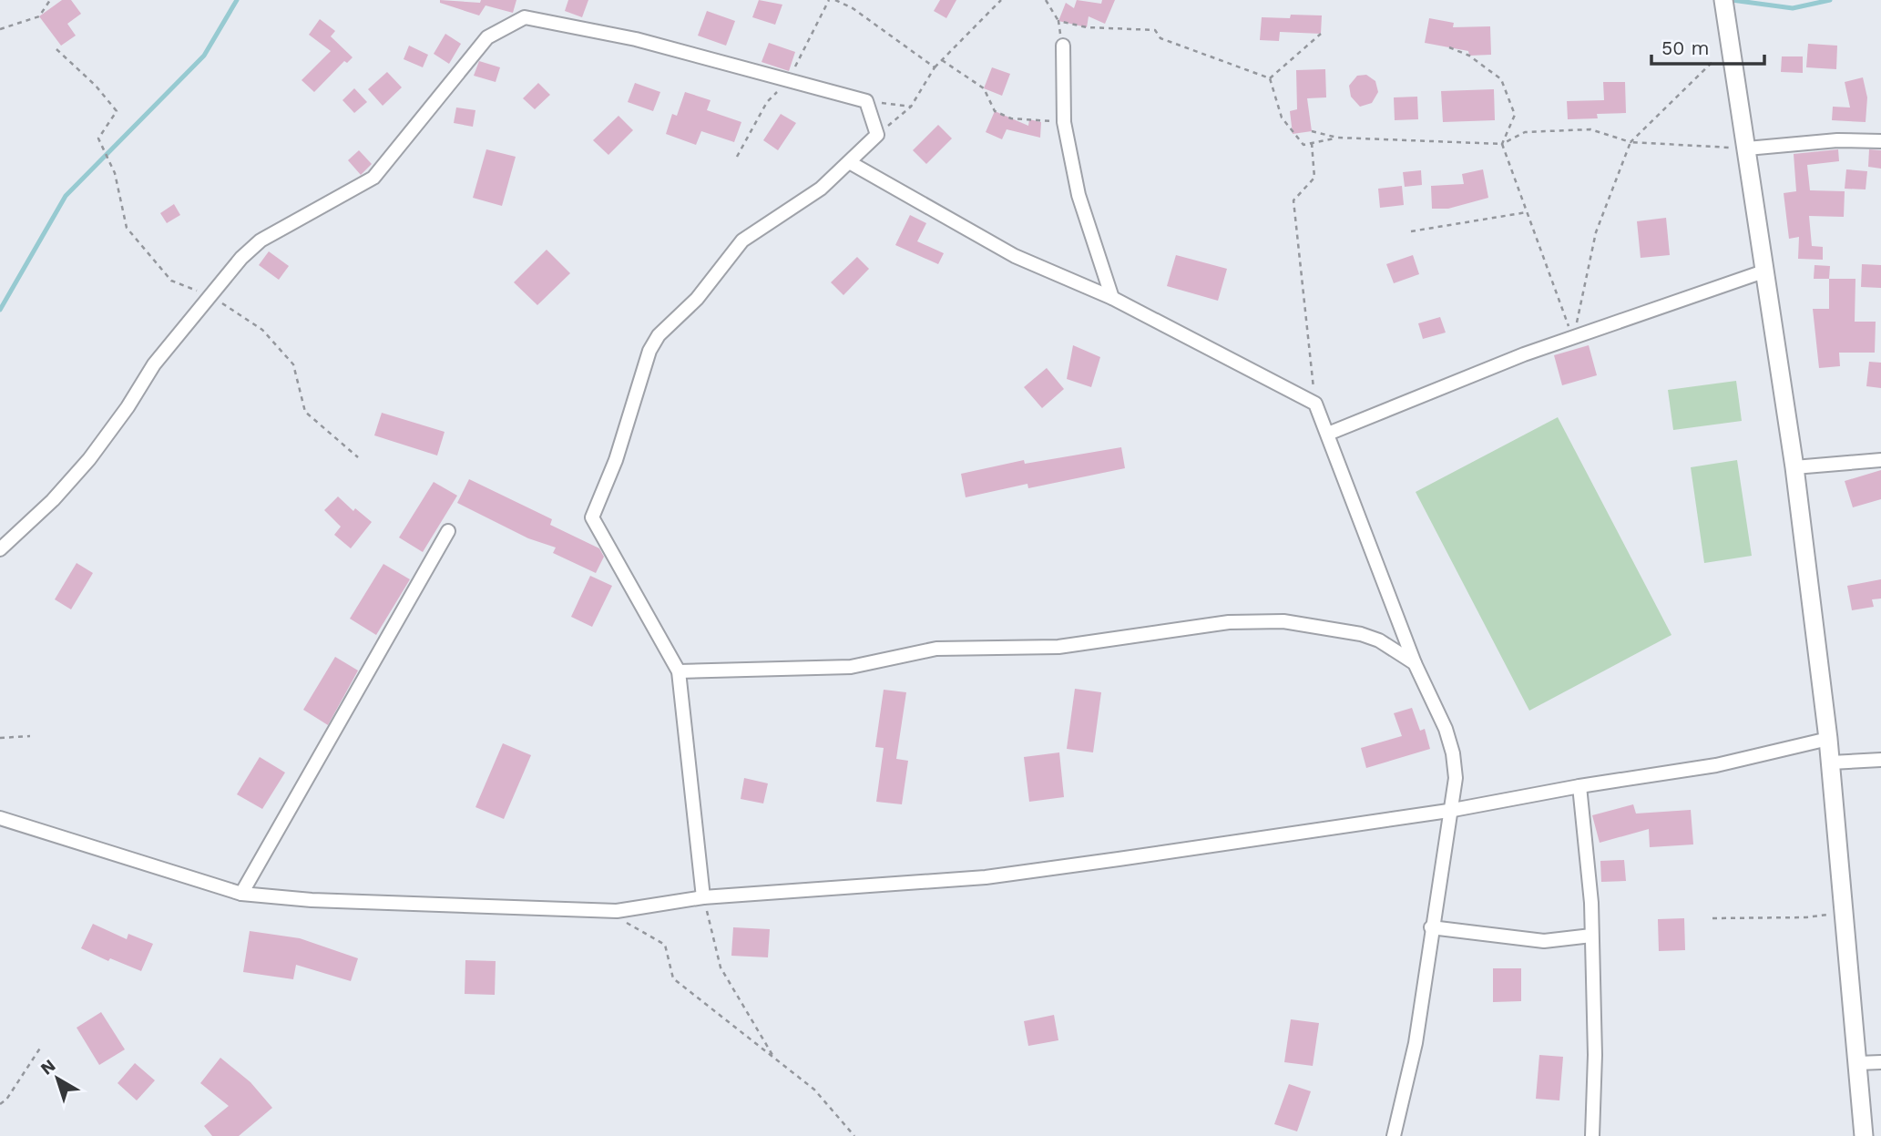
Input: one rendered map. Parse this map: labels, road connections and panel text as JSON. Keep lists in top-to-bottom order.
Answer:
{
  "scale_bar": "50 m",
  "north": "top left"
}
